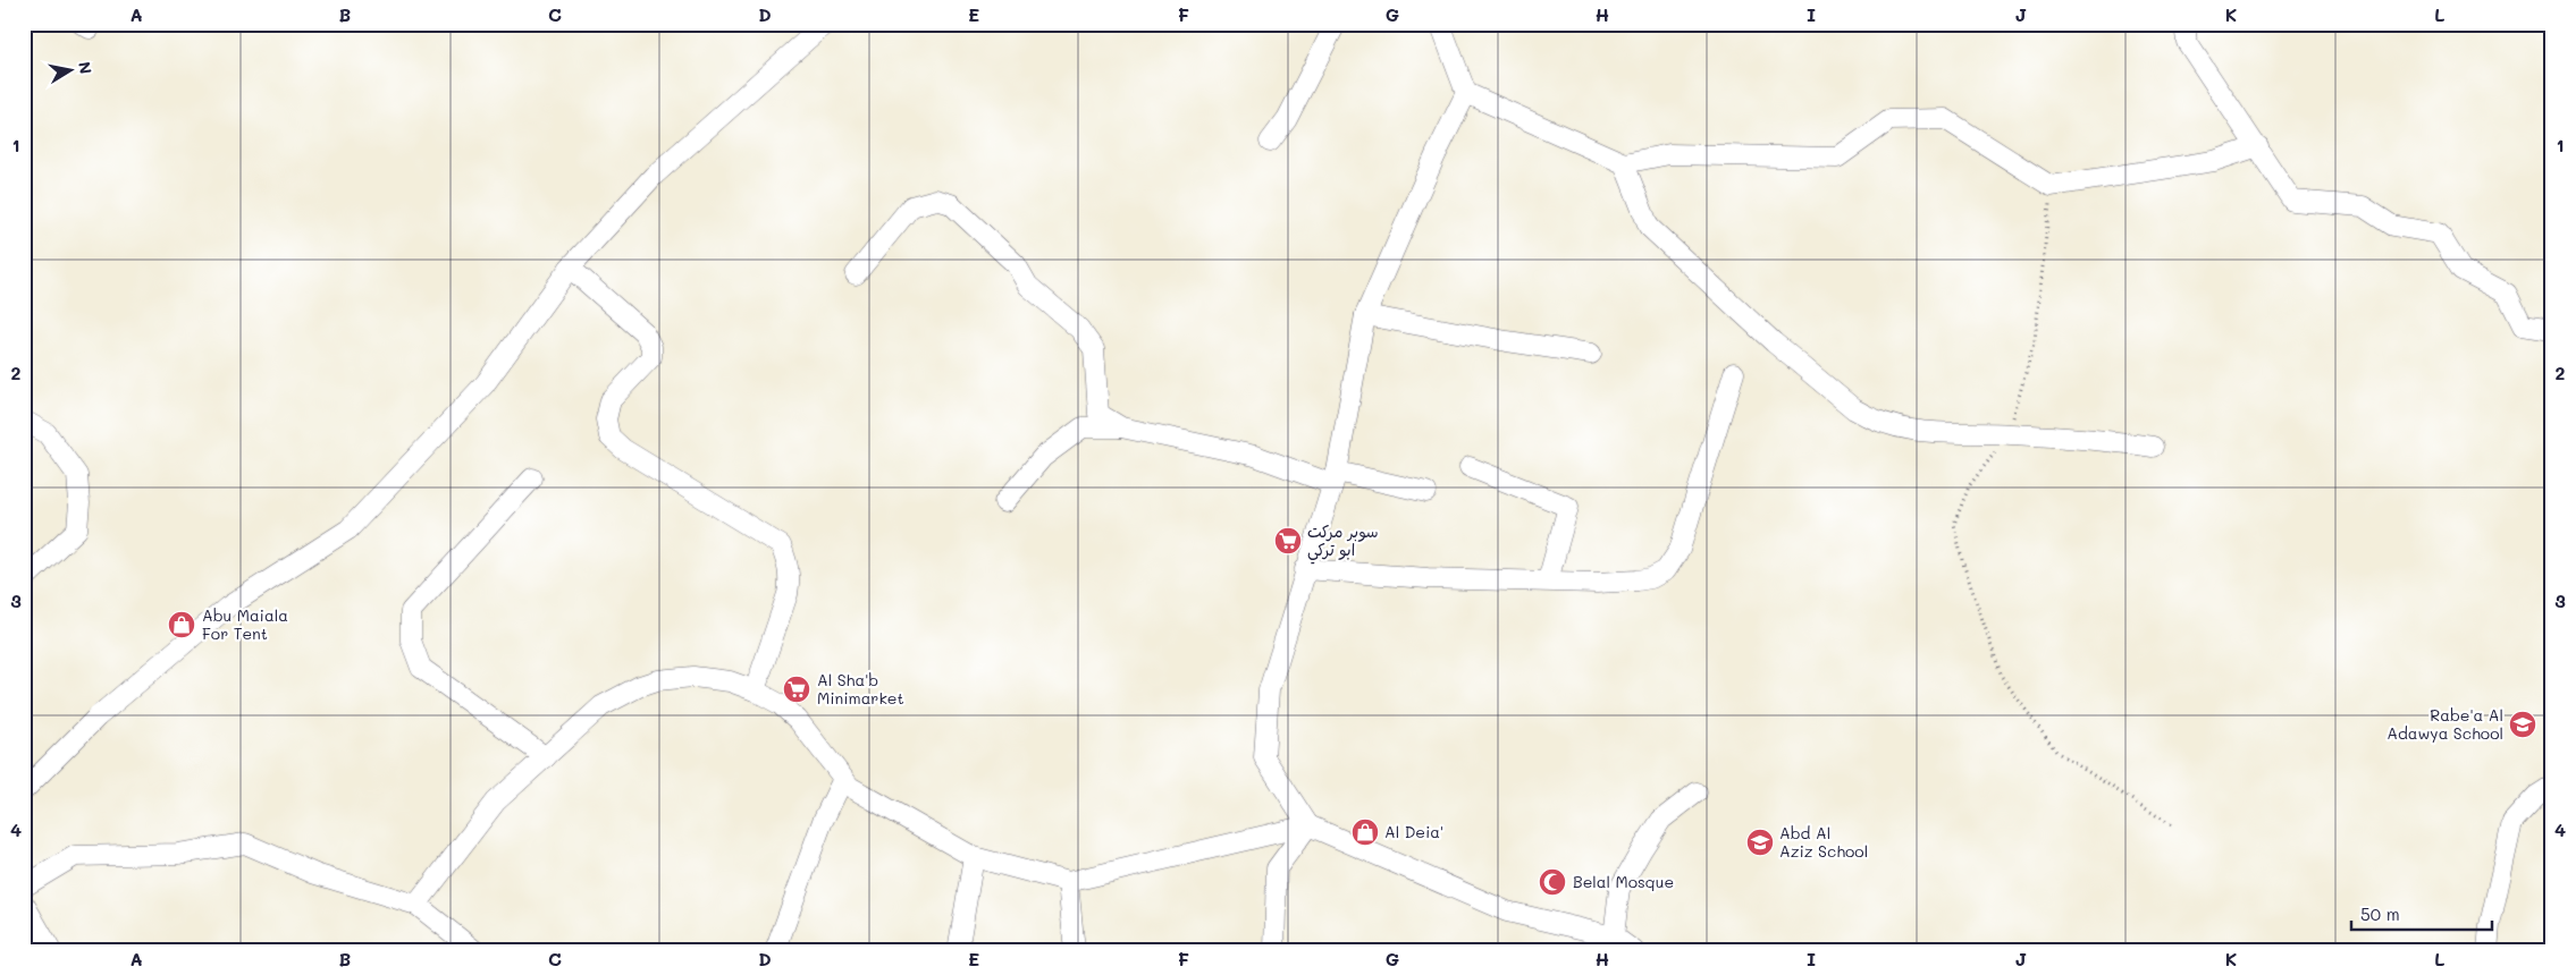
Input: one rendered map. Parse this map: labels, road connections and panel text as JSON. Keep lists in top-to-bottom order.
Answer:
{
  "places": {
    "supermarket": ["سوبر مركت ابو تركي", "Al Sha'b Minimarket"],
    "shop": ["Abu Maiala For Tent", "Al Deia'"],
    "school or university": ["Rabe'a Al Adawya School", "Abd Al Aziz School"],
    "mosque": ["Belal Mosque"]
  },
  "scale_bar": "50 m",
  "north": "right",
  "grid": {
    "columns": [
      "A",
      "B",
      "C",
      "D",
      "E",
      "F",
      "G",
      "H",
      "I",
      "J",
      "K",
      "L"
    ],
    "rows": [
      "1",
      "2",
      "3",
      "4"
    ]
  }
}
